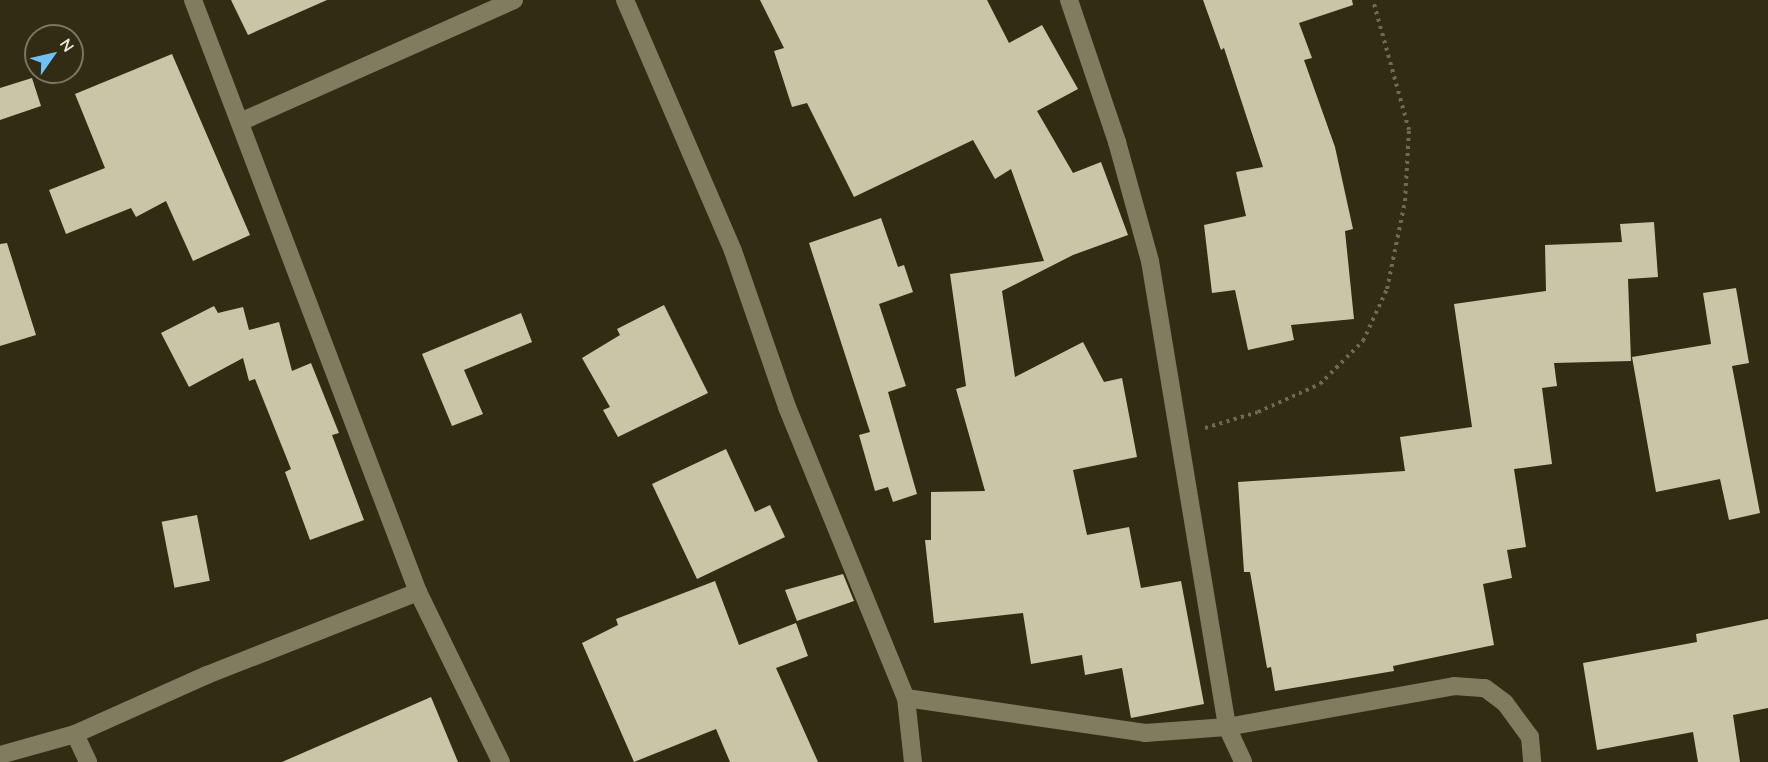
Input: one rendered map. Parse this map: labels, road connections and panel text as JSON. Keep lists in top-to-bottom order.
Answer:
{
  "north": "top right"
}
